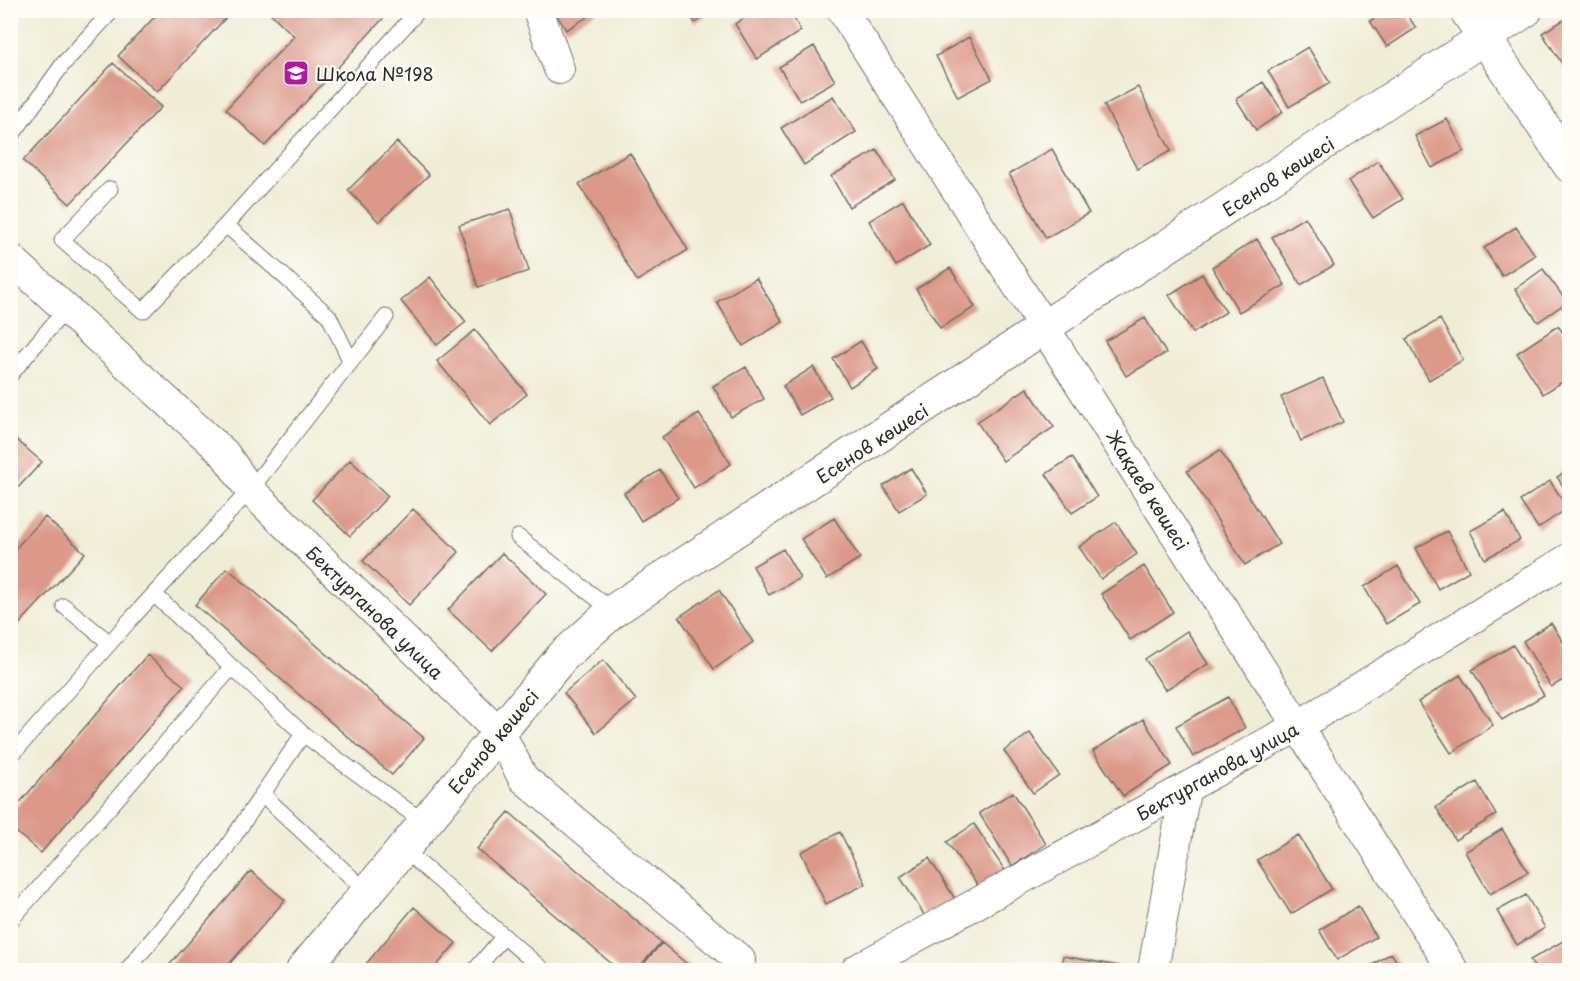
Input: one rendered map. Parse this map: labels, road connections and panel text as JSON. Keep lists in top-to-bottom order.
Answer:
{
  "streets": {
    "street": ["Есенов көшесі", "Жақаев көшесі", "Бектурганова улица"]
  },
  "crossings": [
    ["Есенов көшесі", "Жақаев көшесі"],
    ["Есенов көшесі", "Бектурганова улица"],
    ["Жақаев көшесі", "Бектурганова улица"]
  ],
  "places": {
    "school or university": ["Школа №198"]
  }
}
